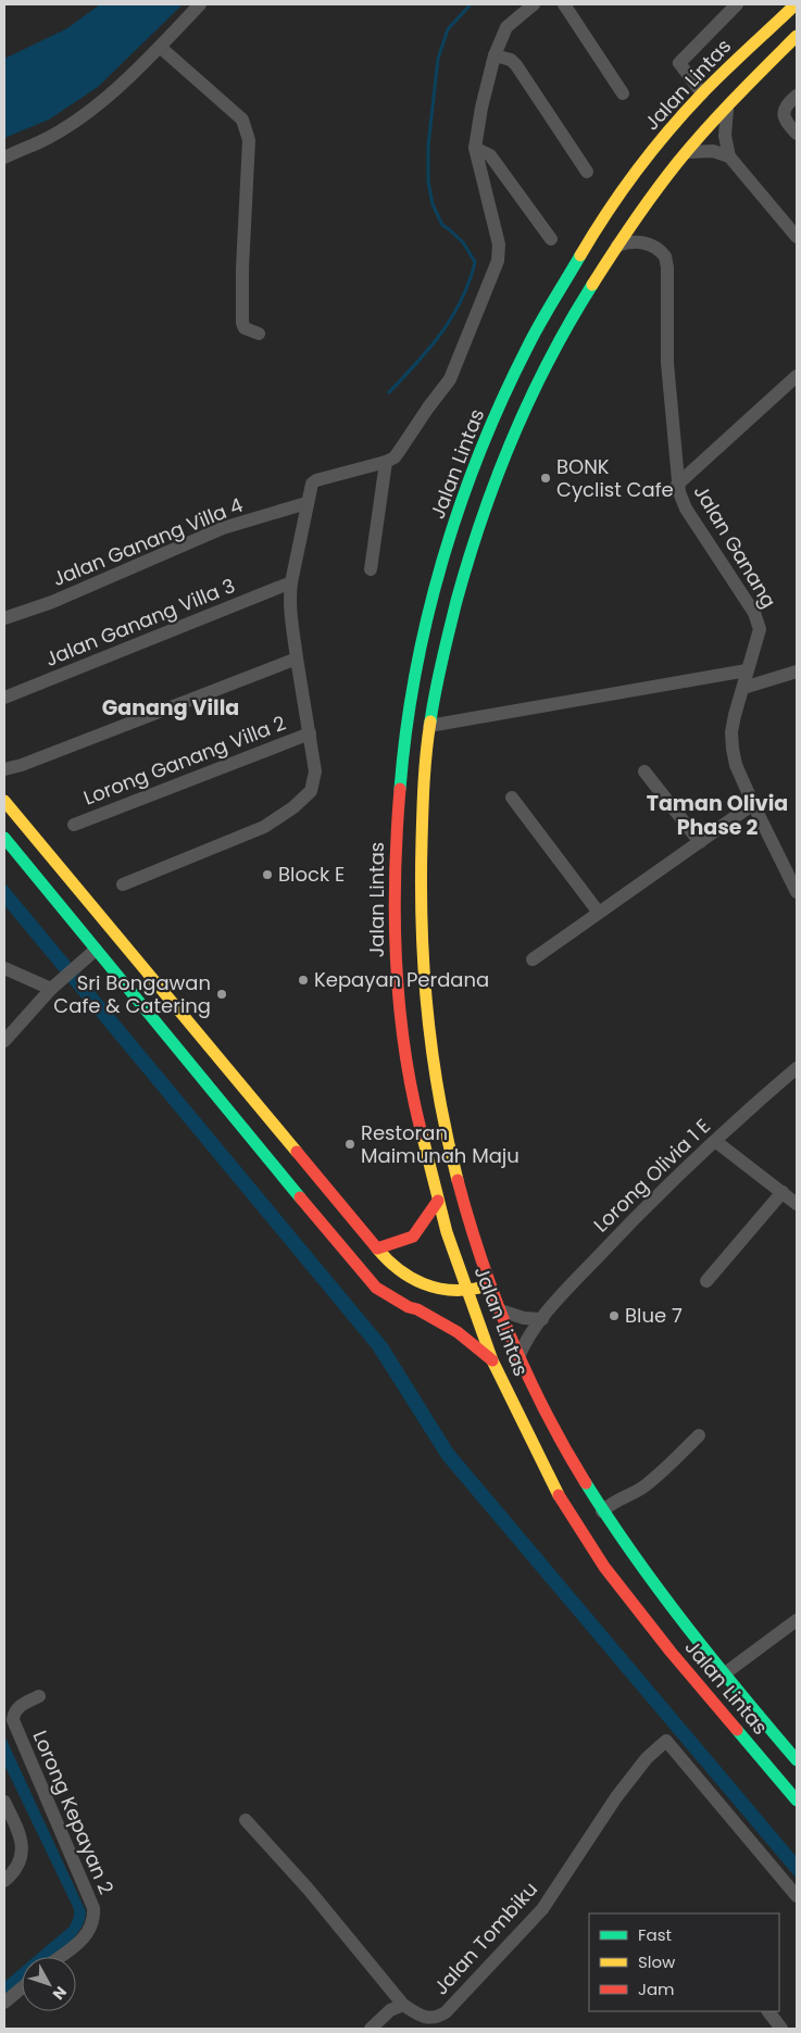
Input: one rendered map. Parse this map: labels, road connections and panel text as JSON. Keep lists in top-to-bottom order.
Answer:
{
  "streets": {
    "main road": ["Jalan Lintas"],
    "street": [
      "Jalan Ganang Villa 4",
      "Jalan Ganang",
      "Jalan Ganang Villa 3",
      "Lorong Ganang Villa 2",
      "Lorong Olivia 1 E",
      "Lorong Kepayan 2",
      "Jalan Tombiku"
    ]
  },
  "crossings": [
    ["Jalan Lintas", "Jalan Ganang"],
    ["Jalan Lintas", "Lorong Olivia 1 E"]
  ],
  "districts": ["Ganang Villa", "Taman Olivia Phase 2"],
  "places": [
    "BONK Cyclist Cafe",
    "Block E",
    "Kepayan Perdana",
    "Sri Bongawan Cafe & Catering",
    "Restoran Maimunah Maju",
    "Blue 7"
  ],
  "legend": ["Fast", "Slow", "Jam"],
  "north": "bottom right"
}
